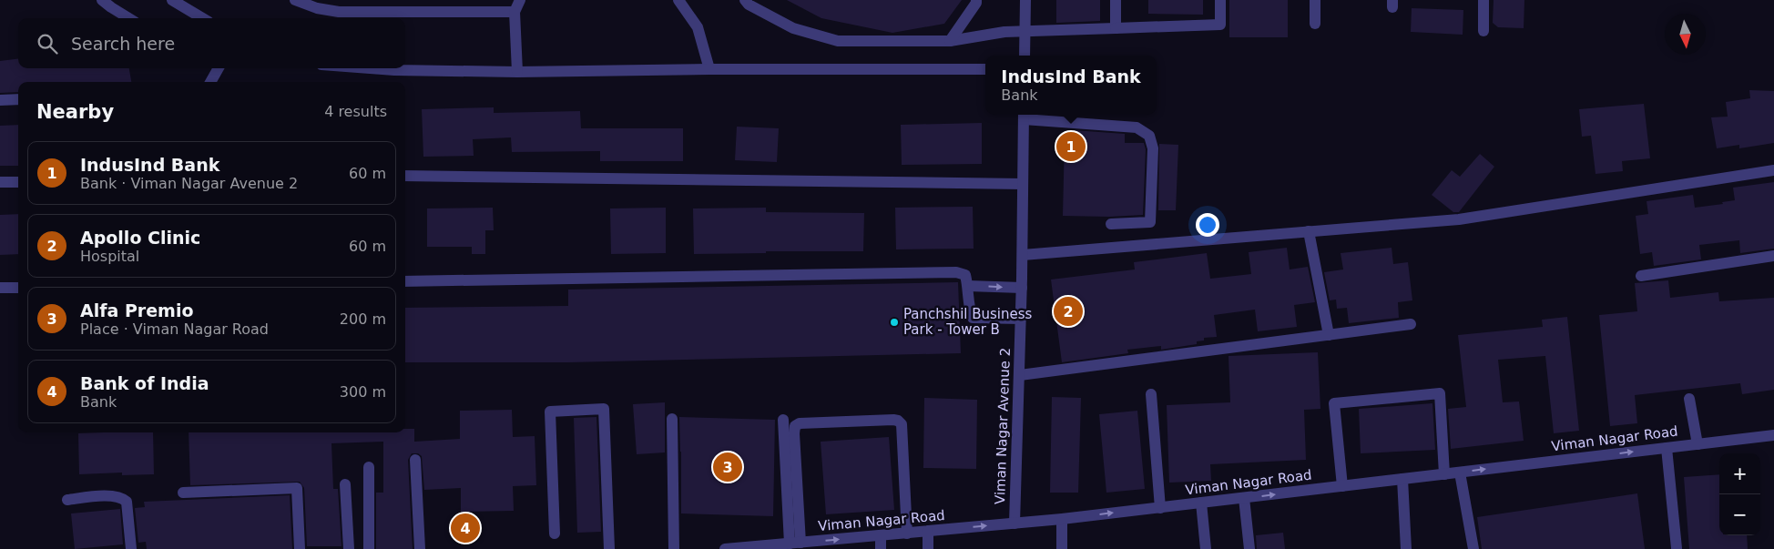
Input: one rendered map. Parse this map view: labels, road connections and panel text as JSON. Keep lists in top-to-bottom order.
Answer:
{
  "streets": {
    "street": ["Viman Nagar Avenue 2", "Viman Nagar Road"]
  },
  "crossings": [
    ["Viman Nagar Avenue 2", "Viman Nagar Road"]
  ],
  "one_way": ["Viman Nagar Road"],
  "places": ["Panchshil Business Park - Tower B"],
  "north": "bottom",
  "page": {
    "search": "Search here",
    "popup": ["IndusInd Bank", "Bank"],
    "heading": ["Nearby", "4 results"],
    "pins": [
      "1",
      "2",
      "3",
      "4"
    ],
    "list": [
      {
        "mark": "1",
        "name": "IndusInd Bank",
        "note": "Bank · Viman Nagar Avenue 2",
        "value": "60 m"
      },
      {
        "mark": "2",
        "name": "Apollo Clinic",
        "note": "Hospital",
        "value": "60 m"
      },
      {
        "mark": "3",
        "name": "Alfa Premio",
        "note": "Place · Viman Nagar Road",
        "value": "200 m"
      },
      {
        "mark": "4",
        "name": "Bank of India",
        "note": "Bank",
        "value": "300 m"
      }
    ],
    "map_buttons": ["+", "−"]
  }
}
